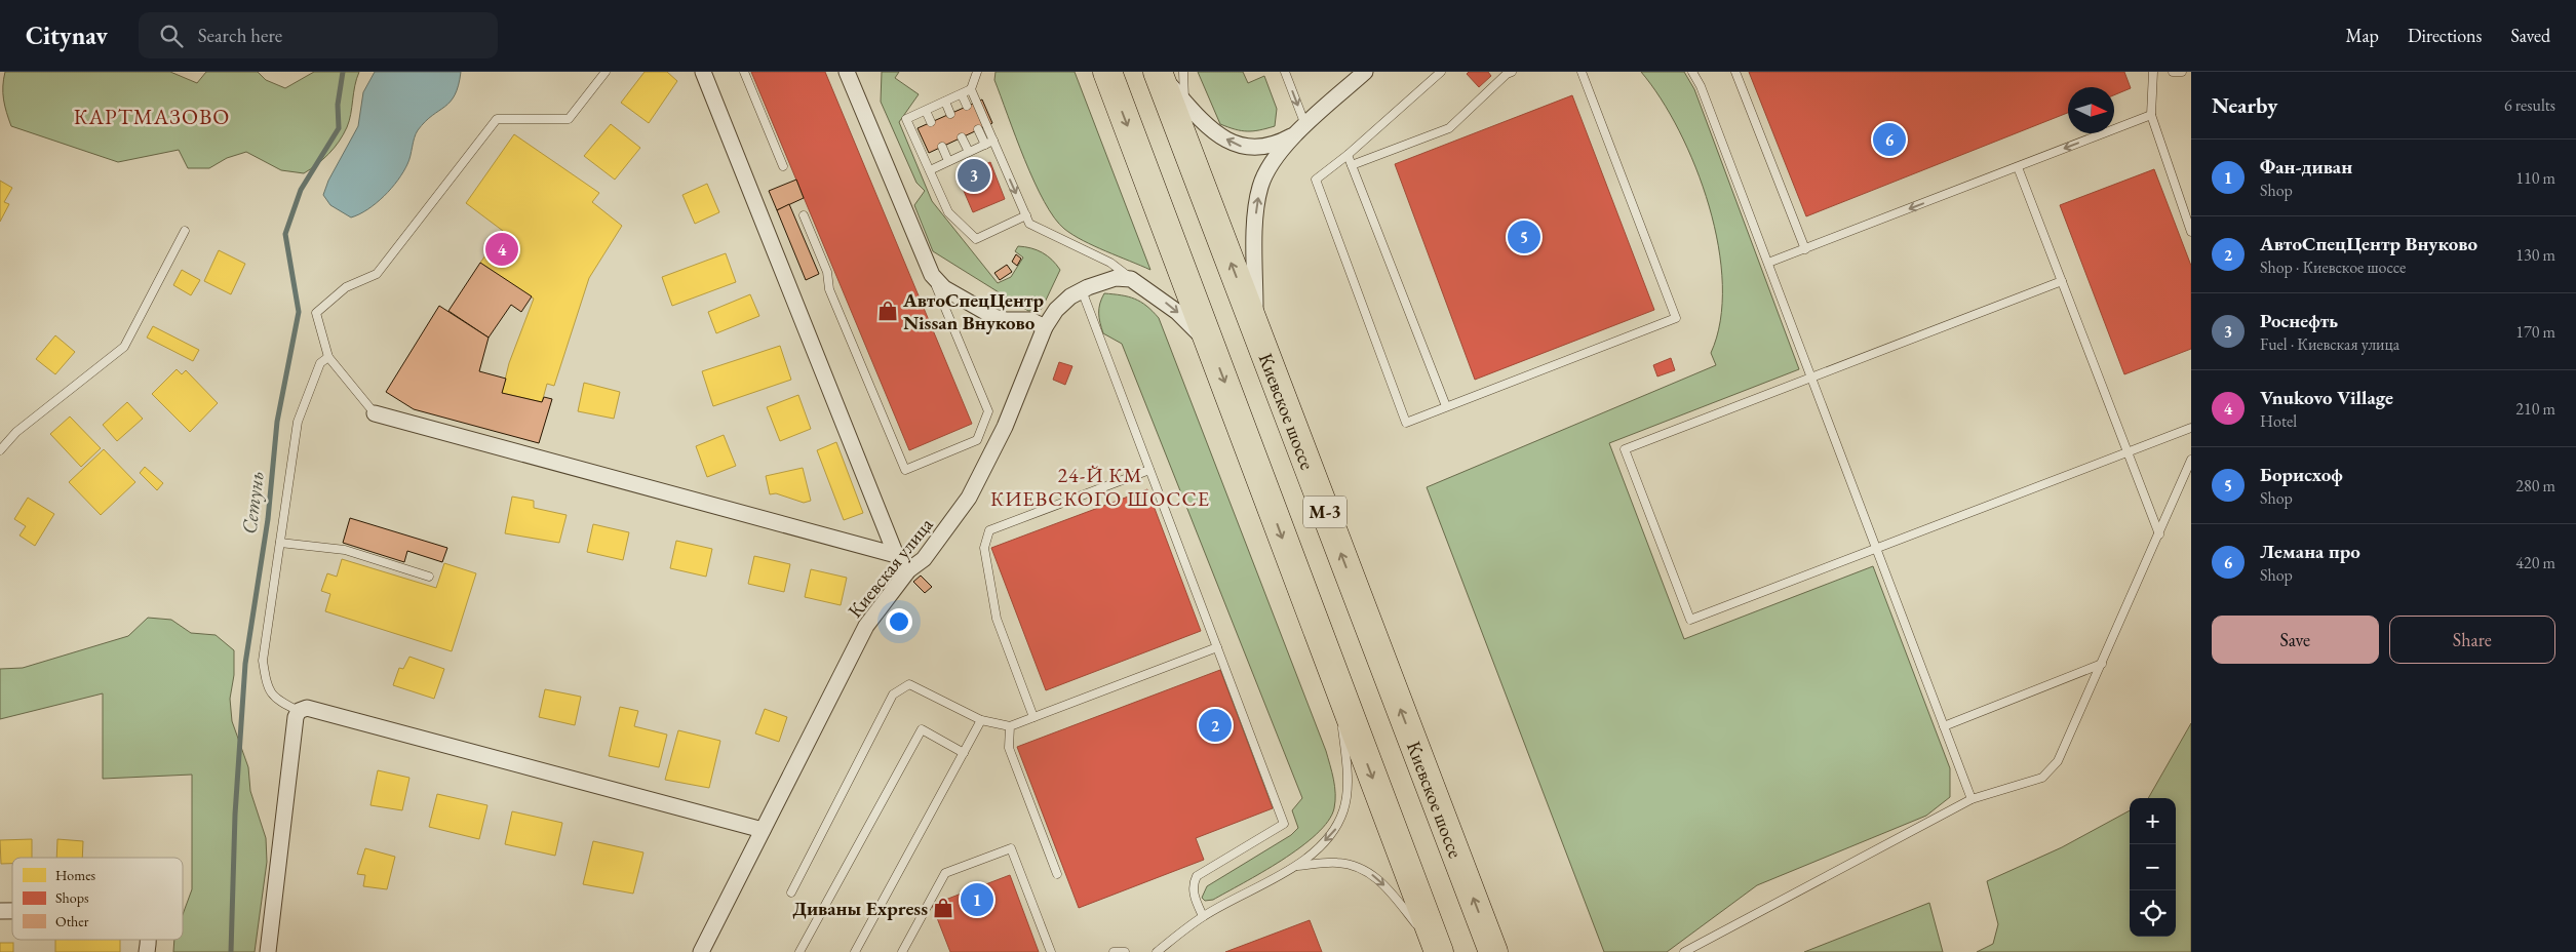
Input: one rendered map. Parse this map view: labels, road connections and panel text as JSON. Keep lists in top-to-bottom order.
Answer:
{
  "streets": {
    "highway": ["Киевское шоссе", "М-3"],
    "street": ["Киевская улица"]
  },
  "districts": ["КАРТМАЗОВО", "24-Й КМ КИЕВСКОГО ШОССЕ"],
  "water": ["Сетунь"],
  "places": {
    "shop": ["АвтоСпецЦентр Nissan Внуково", "Диваны Express"]
  },
  "legend": ["Homes", "Shops", "Other"],
  "north": "right",
  "page": {
    "header": "Citynav",
    "search": "Search here",
    "nav": ["Map", "Directions", "Saved"],
    "heading": ["Nearby", "6 results"],
    "pins": [
      "6",
      "3",
      "5",
      "4",
      "2",
      "1"
    ],
    "list": [
      {
        "mark": "1",
        "name": "Фан-диван",
        "note": "Shop",
        "value": "110 m"
      },
      {
        "mark": "2",
        "name": "АвтоСпецЦентр Внуково",
        "note": "Shop · Киевское шоссе",
        "value": "130 m"
      },
      {
        "mark": "3",
        "name": "Роснефть",
        "note": "Fuel · Киевская улица",
        "value": "170 m"
      },
      {
        "mark": "4",
        "name": "Vnukovo Village",
        "note": "Hotel",
        "value": "210 m"
      },
      {
        "mark": "5",
        "name": "Борисхоф",
        "note": "Shop",
        "value": "280 m"
      },
      {
        "mark": "6",
        "name": "Лемана про",
        "note": "Shop",
        "value": "420 m"
      }
    ],
    "buttons": ["Save", "Share"],
    "map_buttons": ["+", "−"]
  }
}
